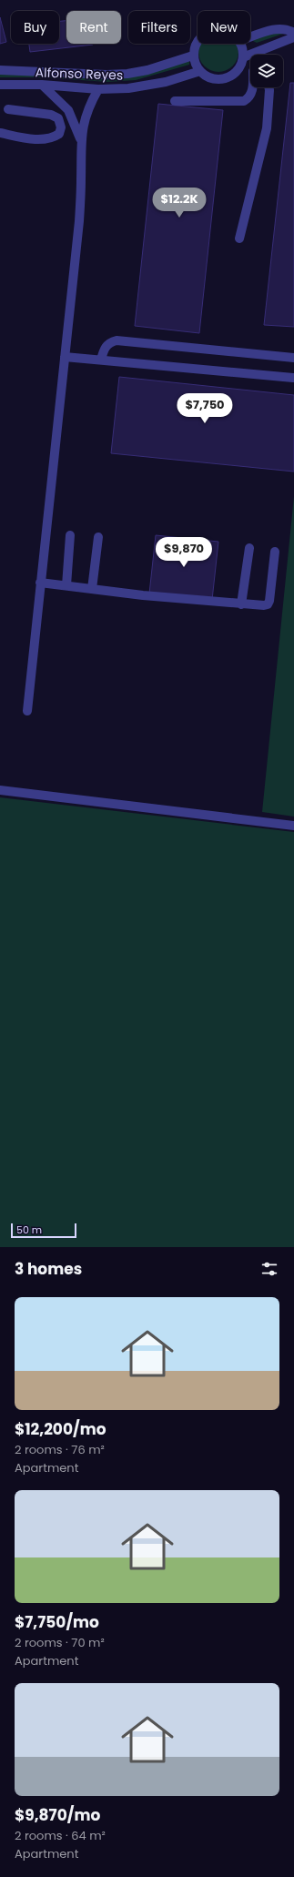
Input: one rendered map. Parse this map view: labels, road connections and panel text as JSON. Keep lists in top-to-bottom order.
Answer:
{
  "streets": {
    "street": ["Alfonso Reyes"]
  },
  "scale_bar": "50 m",
  "page": {
    "chip": [
      "Buy",
      "Rent",
      "Filters",
      "New"
    ],
    "price": ["$12.2K", "$7,750", "$9,870"],
    "scale": "50 m",
    "heading": "3 homes",
    "list": [
      {
        "name": "$12,200/mo",
        "note": "2 rooms · 76 m² · Apartment"
      },
      {
        "name": "$7,750/mo",
        "note": "2 rooms · 70 m² · Apartment"
      },
      {
        "name": "$9,870/mo",
        "note": "2 rooms · 64 m² · Apartment"
      }
    ]
  }
}
